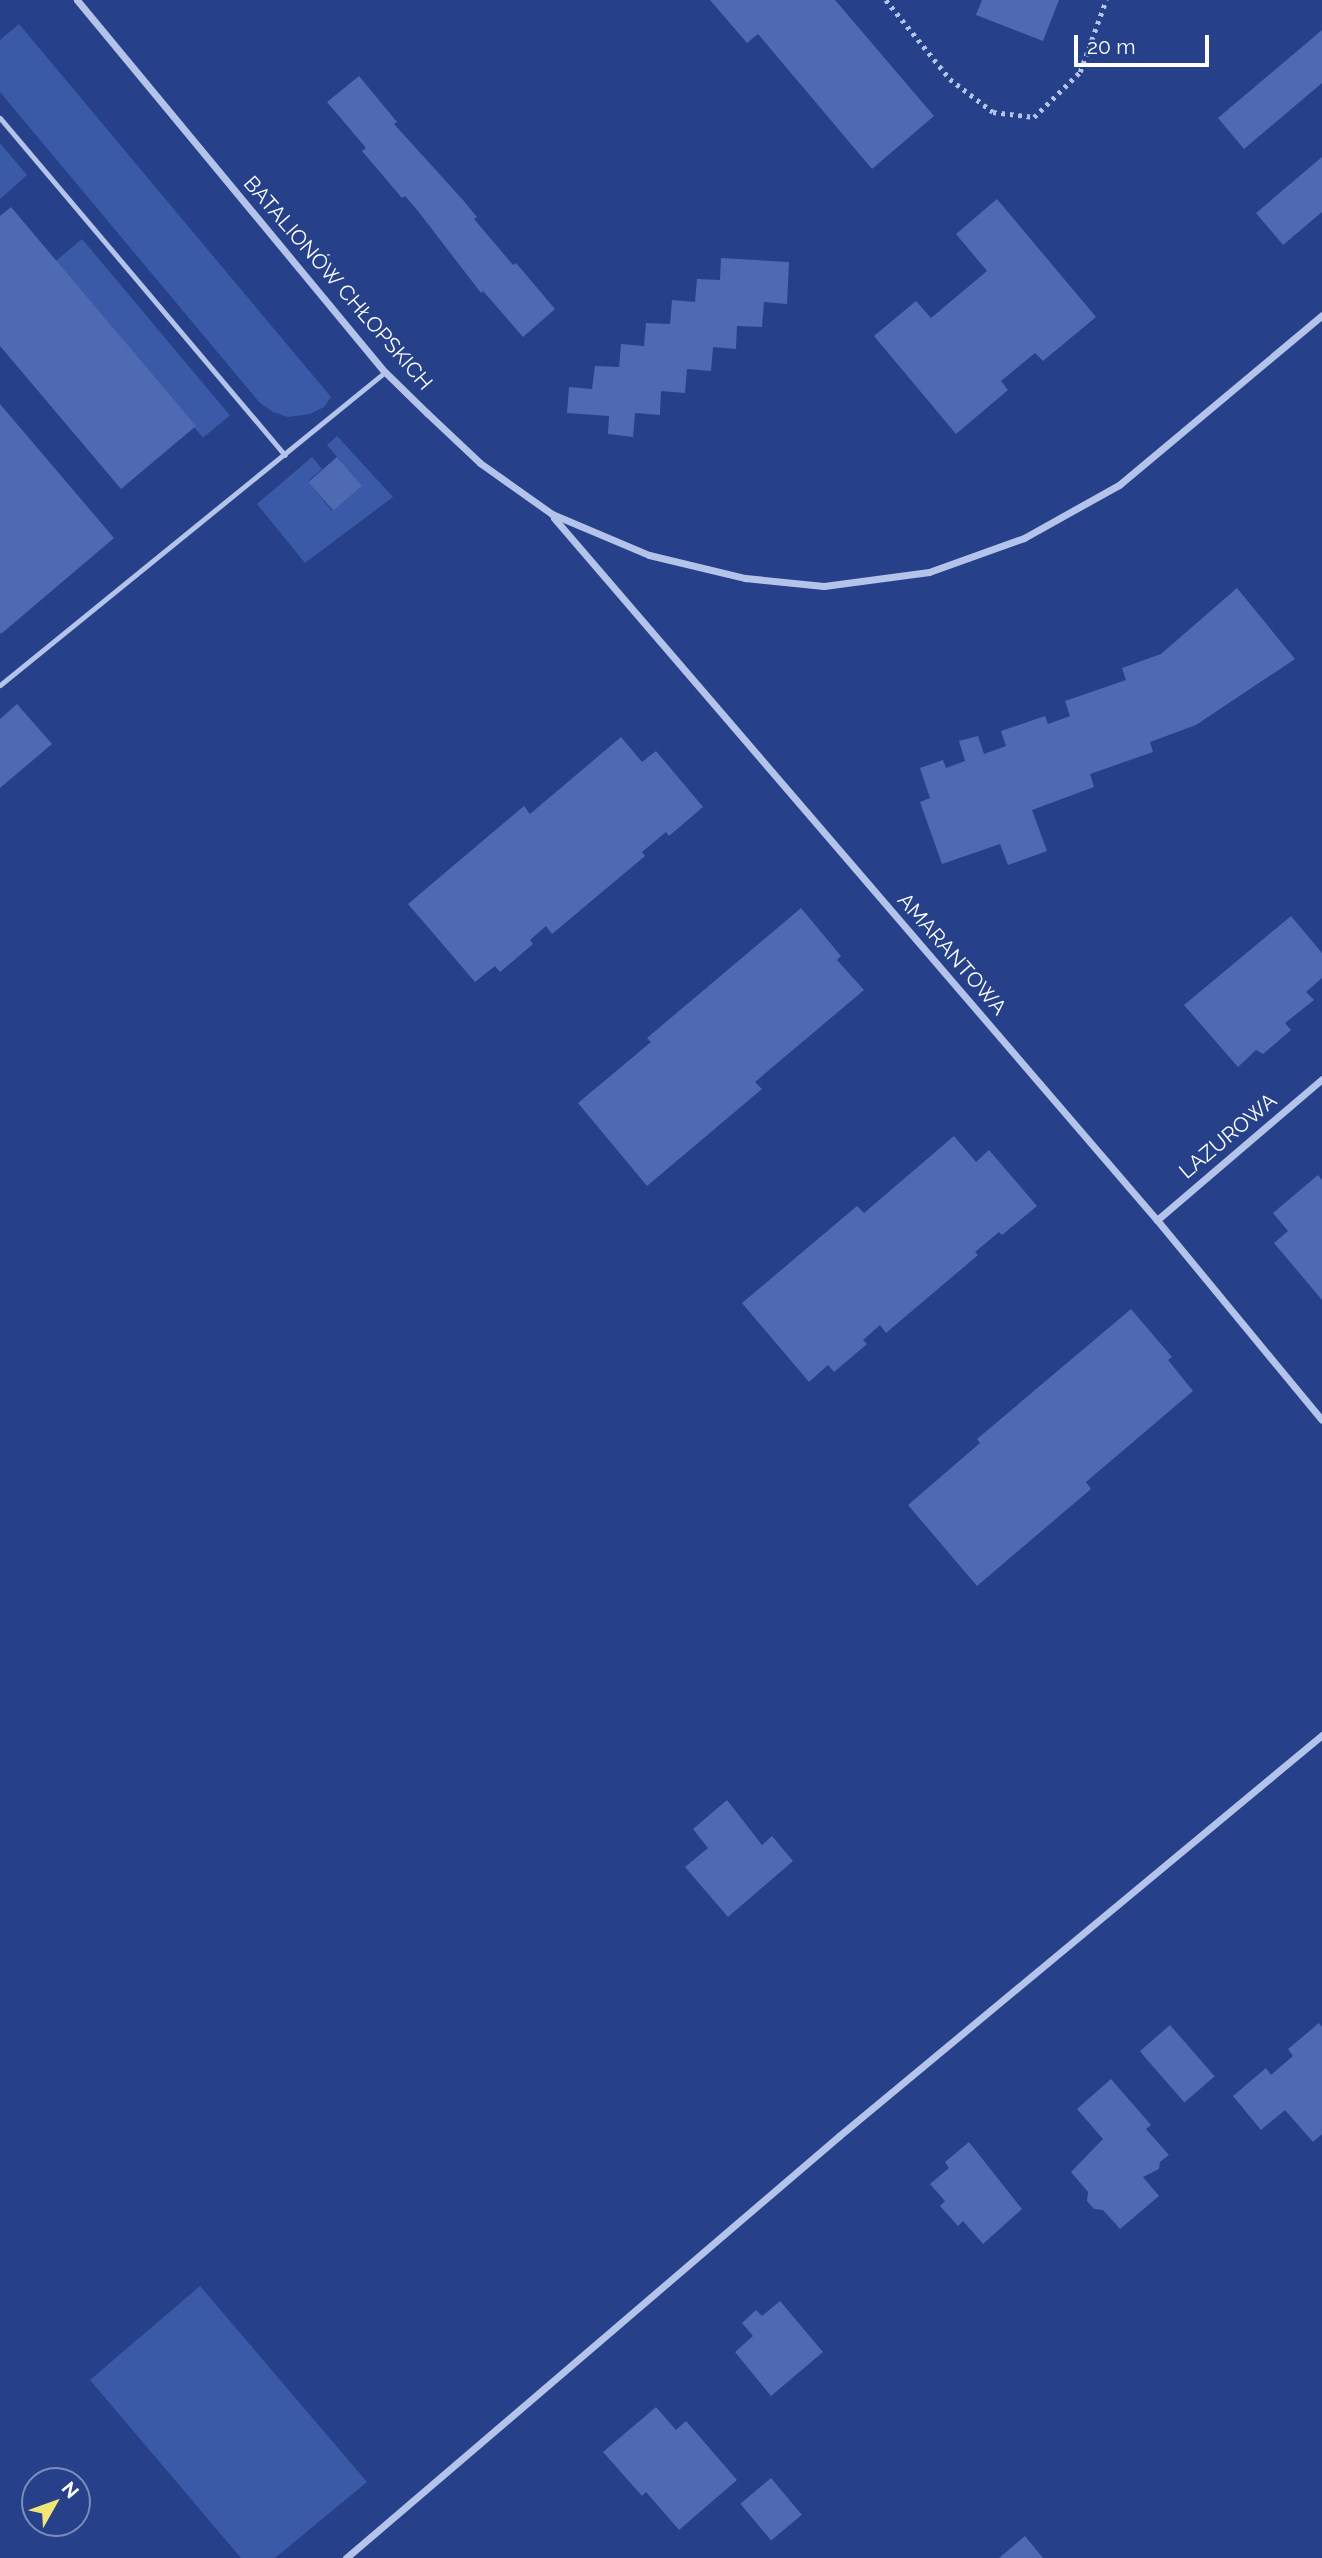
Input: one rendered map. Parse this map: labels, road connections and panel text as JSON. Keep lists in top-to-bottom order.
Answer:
{
  "streets": {
    "street": ["BATALIONÓW CHŁOPSKICH", "AMARANTOWA", "LAZUROWA"]
  },
  "crossings": [
    ["BATALIONÓW CHŁOPSKICH", "AMARANTOWA"],
    ["AMARANTOWA", "LAZUROWA"]
  ],
  "scale_bar": "20 m",
  "north": "top right"
}
